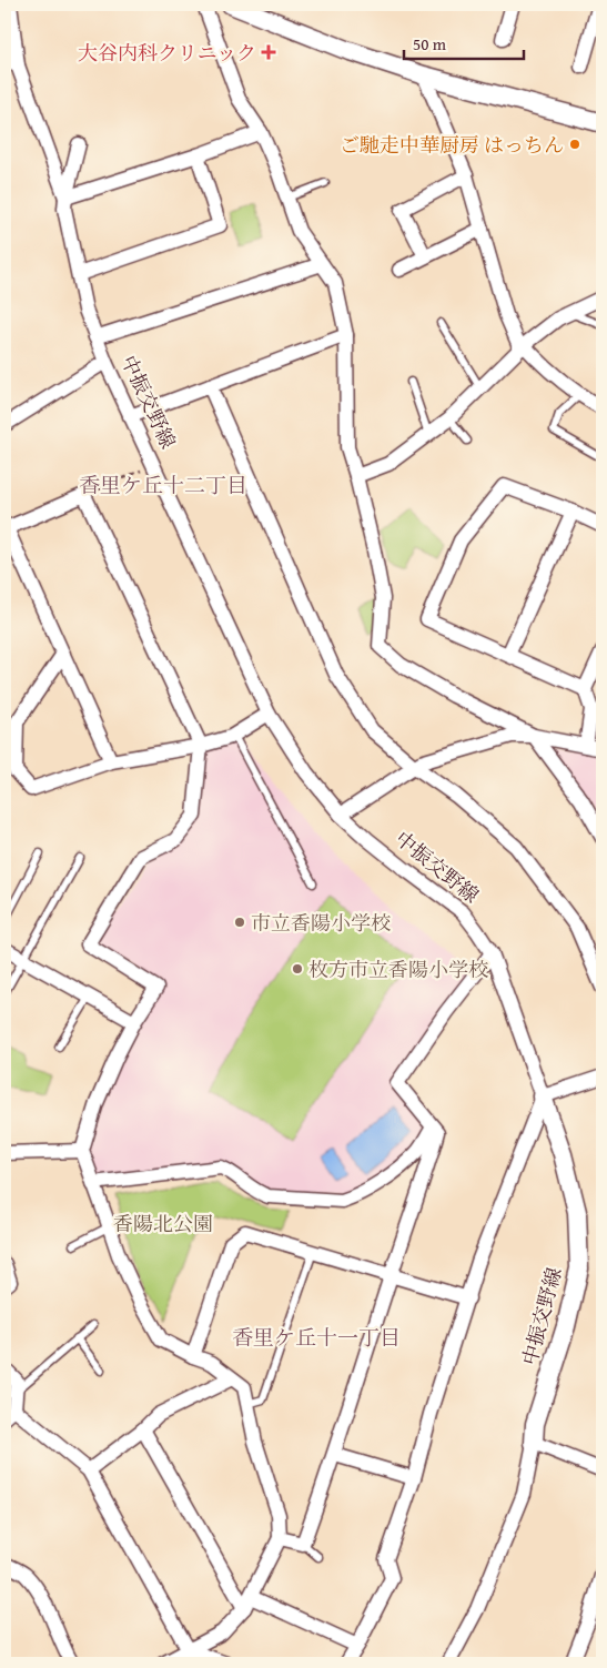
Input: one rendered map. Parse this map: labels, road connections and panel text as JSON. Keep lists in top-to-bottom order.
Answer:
{
  "streets": {
    "street": ["中振交野線"]
  },
  "districts": ["香里ケ丘十二丁目", "香里ケ丘十一丁目"],
  "parks": ["香陽北公園"],
  "places": {
    "health": ["大谷内科クリニック"],
    "other": ["ご馳走中華厨房 はっちん", "市立香陽小学校", "枚方市立香陽小学校"]
  },
  "scale_bar": "50 m"
}
